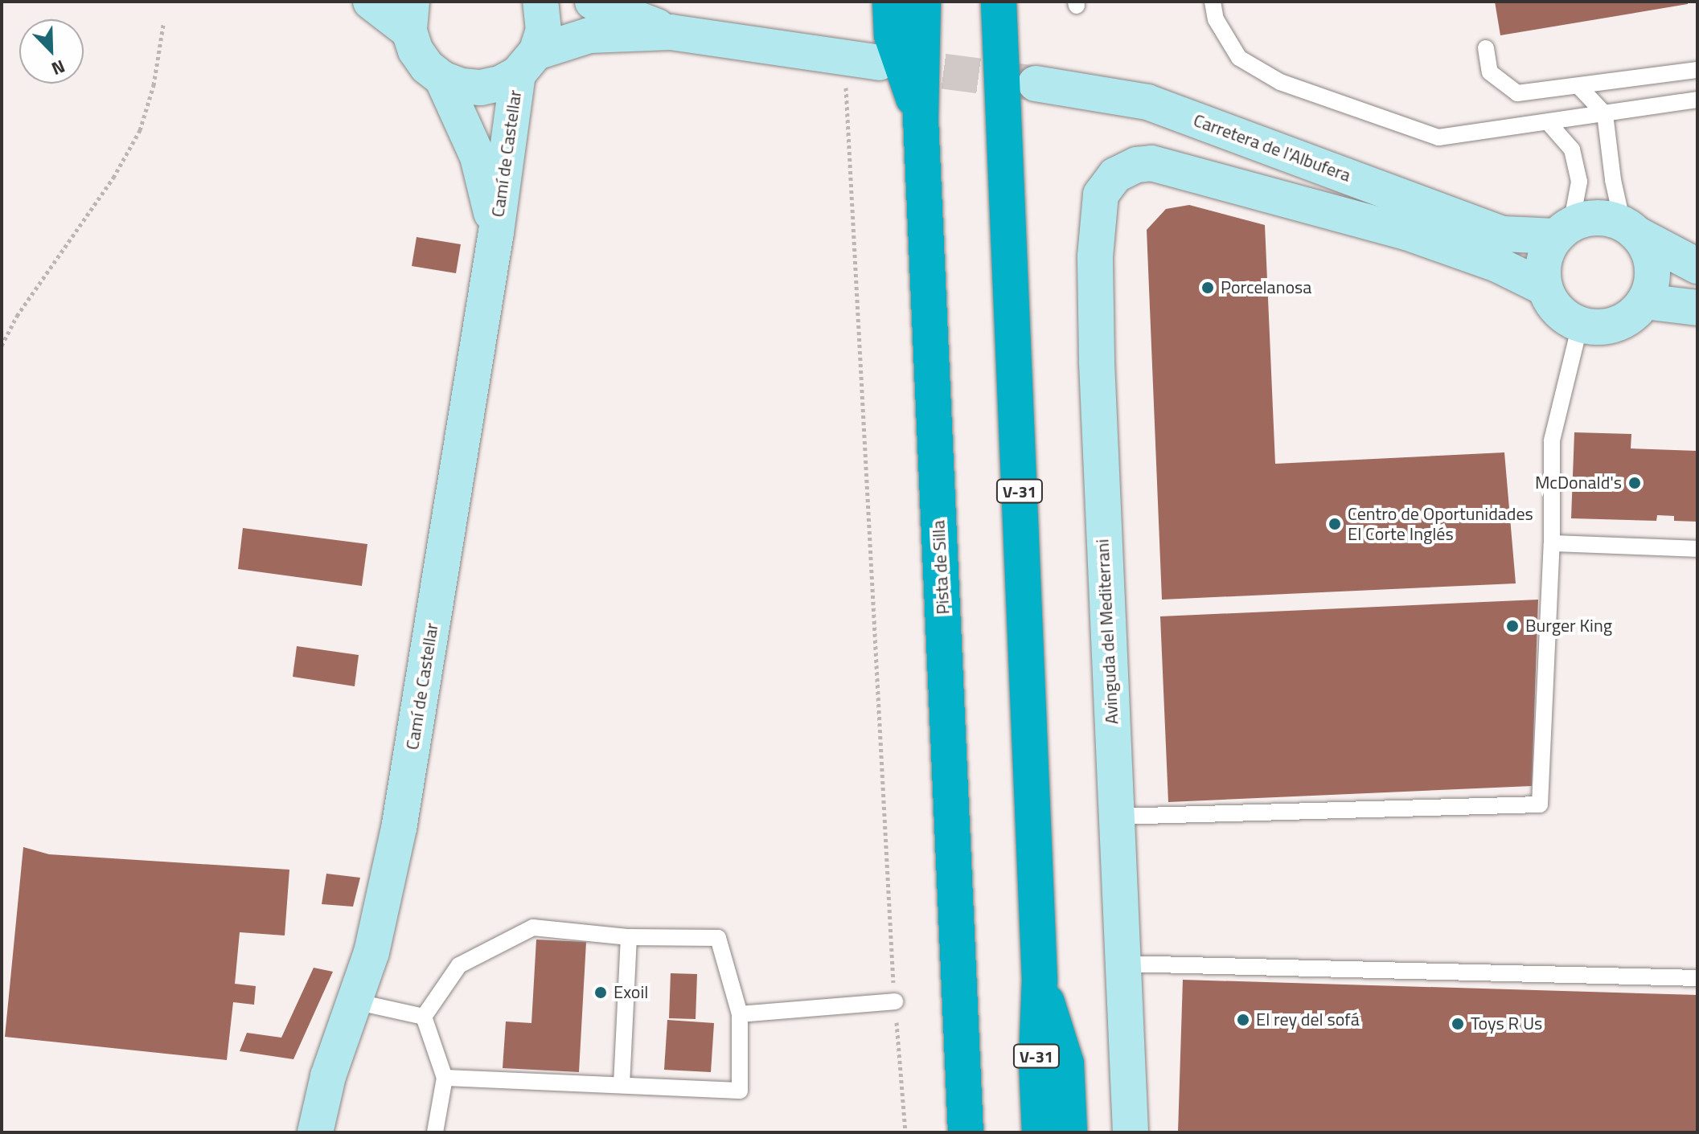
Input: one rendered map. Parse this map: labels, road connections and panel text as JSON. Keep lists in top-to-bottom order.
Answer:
{
  "streets": {
    "highway": ["V-31", "Pista de Silla"],
    "street": ["Carretera de l'Albufera", "Camí de Castellar", "Avinguda del Mediterrani"]
  },
  "places": [
    "Porcelanosa",
    "McDonald's",
    "Centro de Oportunidades El Corte Inglés",
    "Burger King",
    "Exoil",
    "El rey del sofá",
    "Toys R Us"
  ],
  "north": "bottom right"
}
